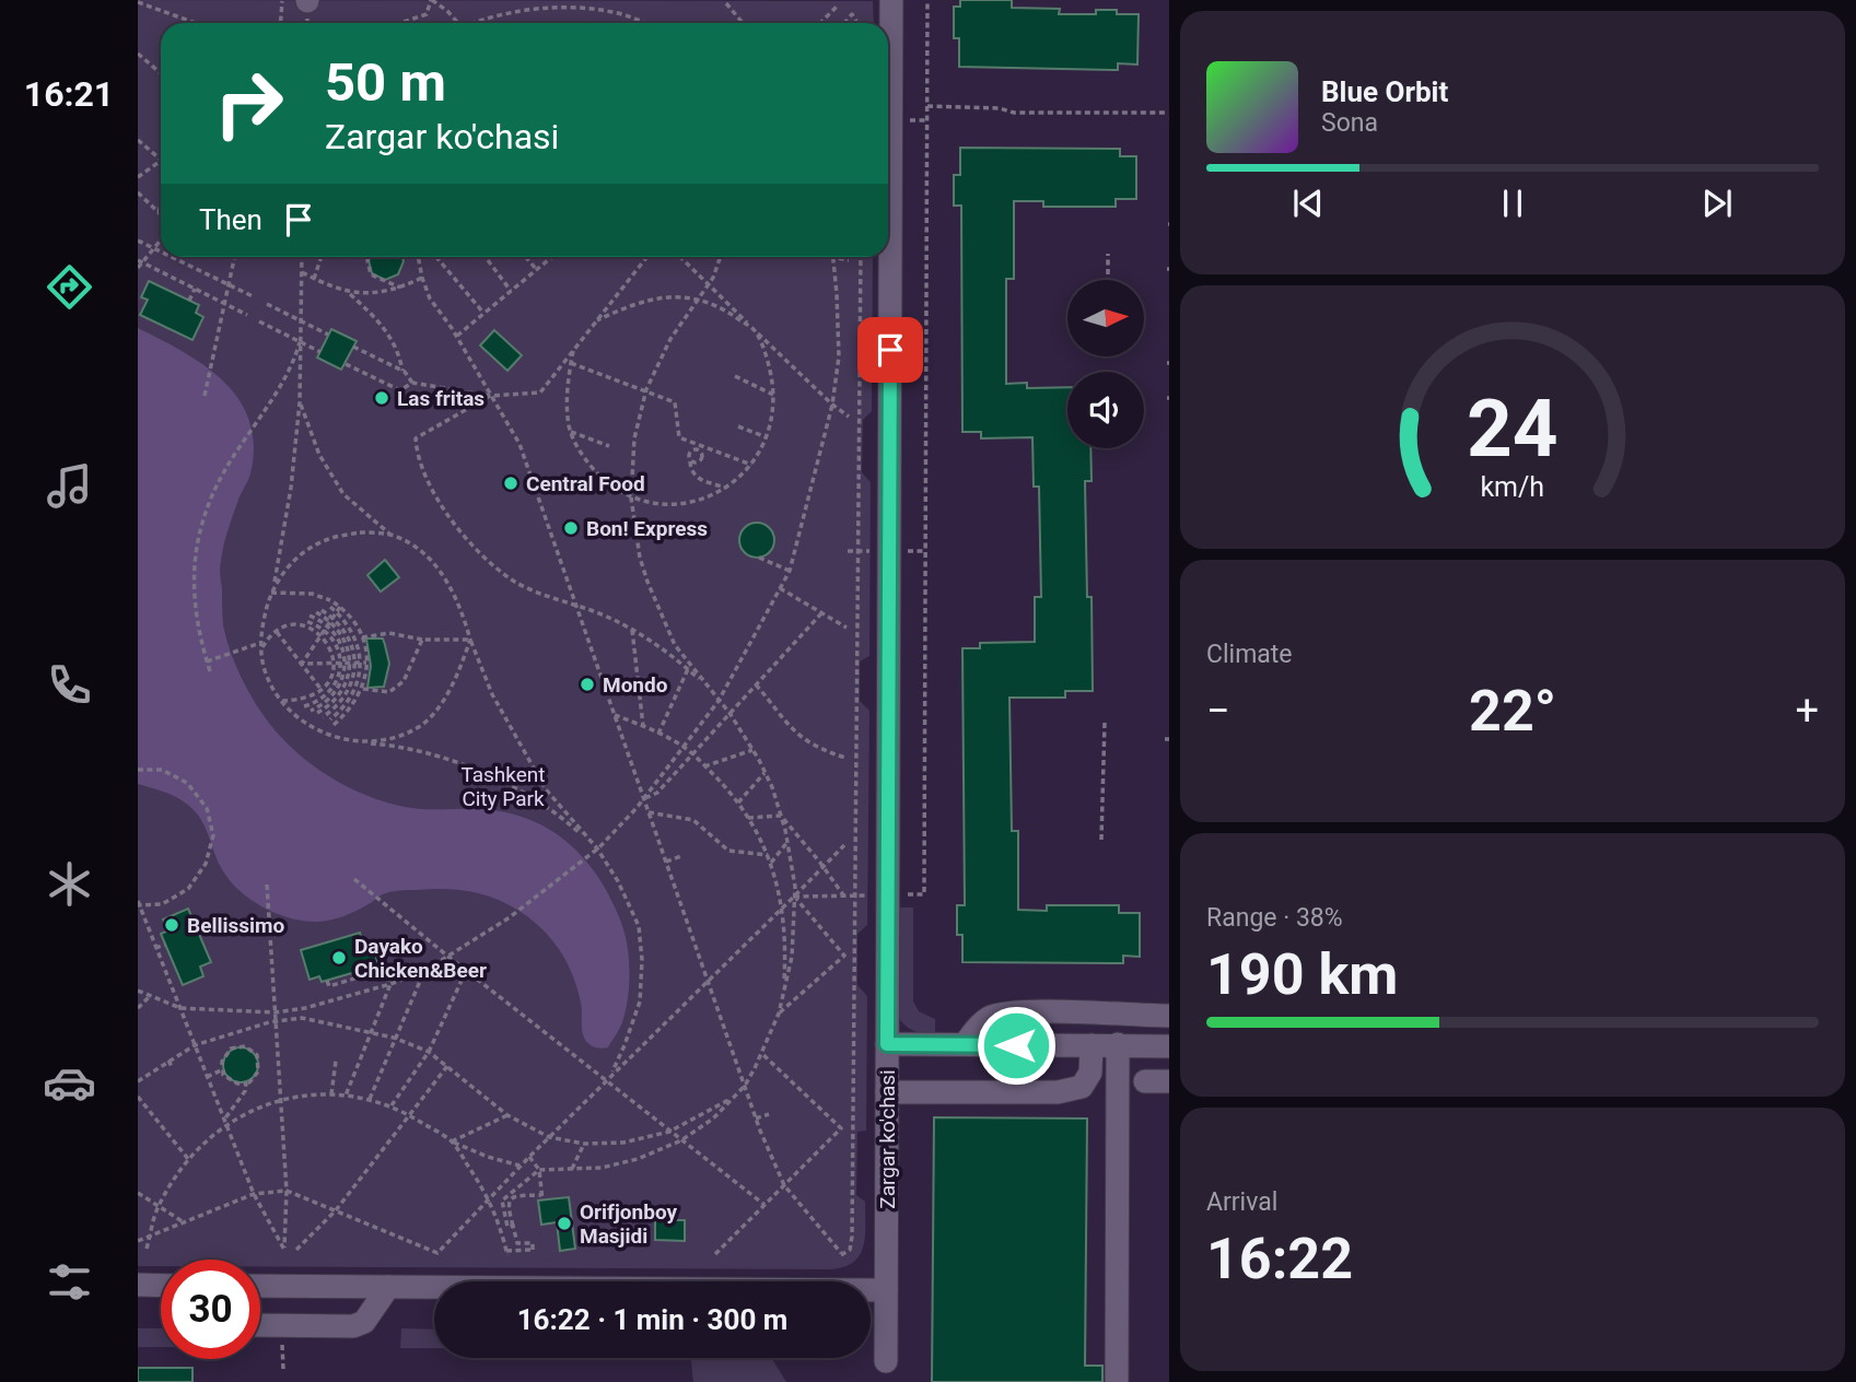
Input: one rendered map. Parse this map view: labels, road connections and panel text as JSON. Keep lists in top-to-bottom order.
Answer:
{
  "streets": {
    "street": ["Zargar ko'chasi"]
  },
  "parks": ["Tashkent City Park"],
  "places": [
    "Las fritas",
    "Central Food",
    "Bon! Express",
    "Mondo",
    "Bellissimo",
    "Dayako Chicken&Beer",
    "Orifjonboy Masjidi"
  ],
  "north": "right",
  "page": {
    "tabs": "16:21",
    "turn": ["50 m", "Zargar ko'chasi"],
    "song": ["Blue Orbit", "Sona"],
    "then": "Then",
    "tile": [
      "Climate",
      ["Range · 38%", "190 km"],
      ["Arrival", "16:22"]
    ],
    "heat": ["−", "22°", "+"],
    "limit": "30",
    "trip": "16:22 · 1 min · 300 m",
    "gauge": ["24", "km/h"]
  }
}
